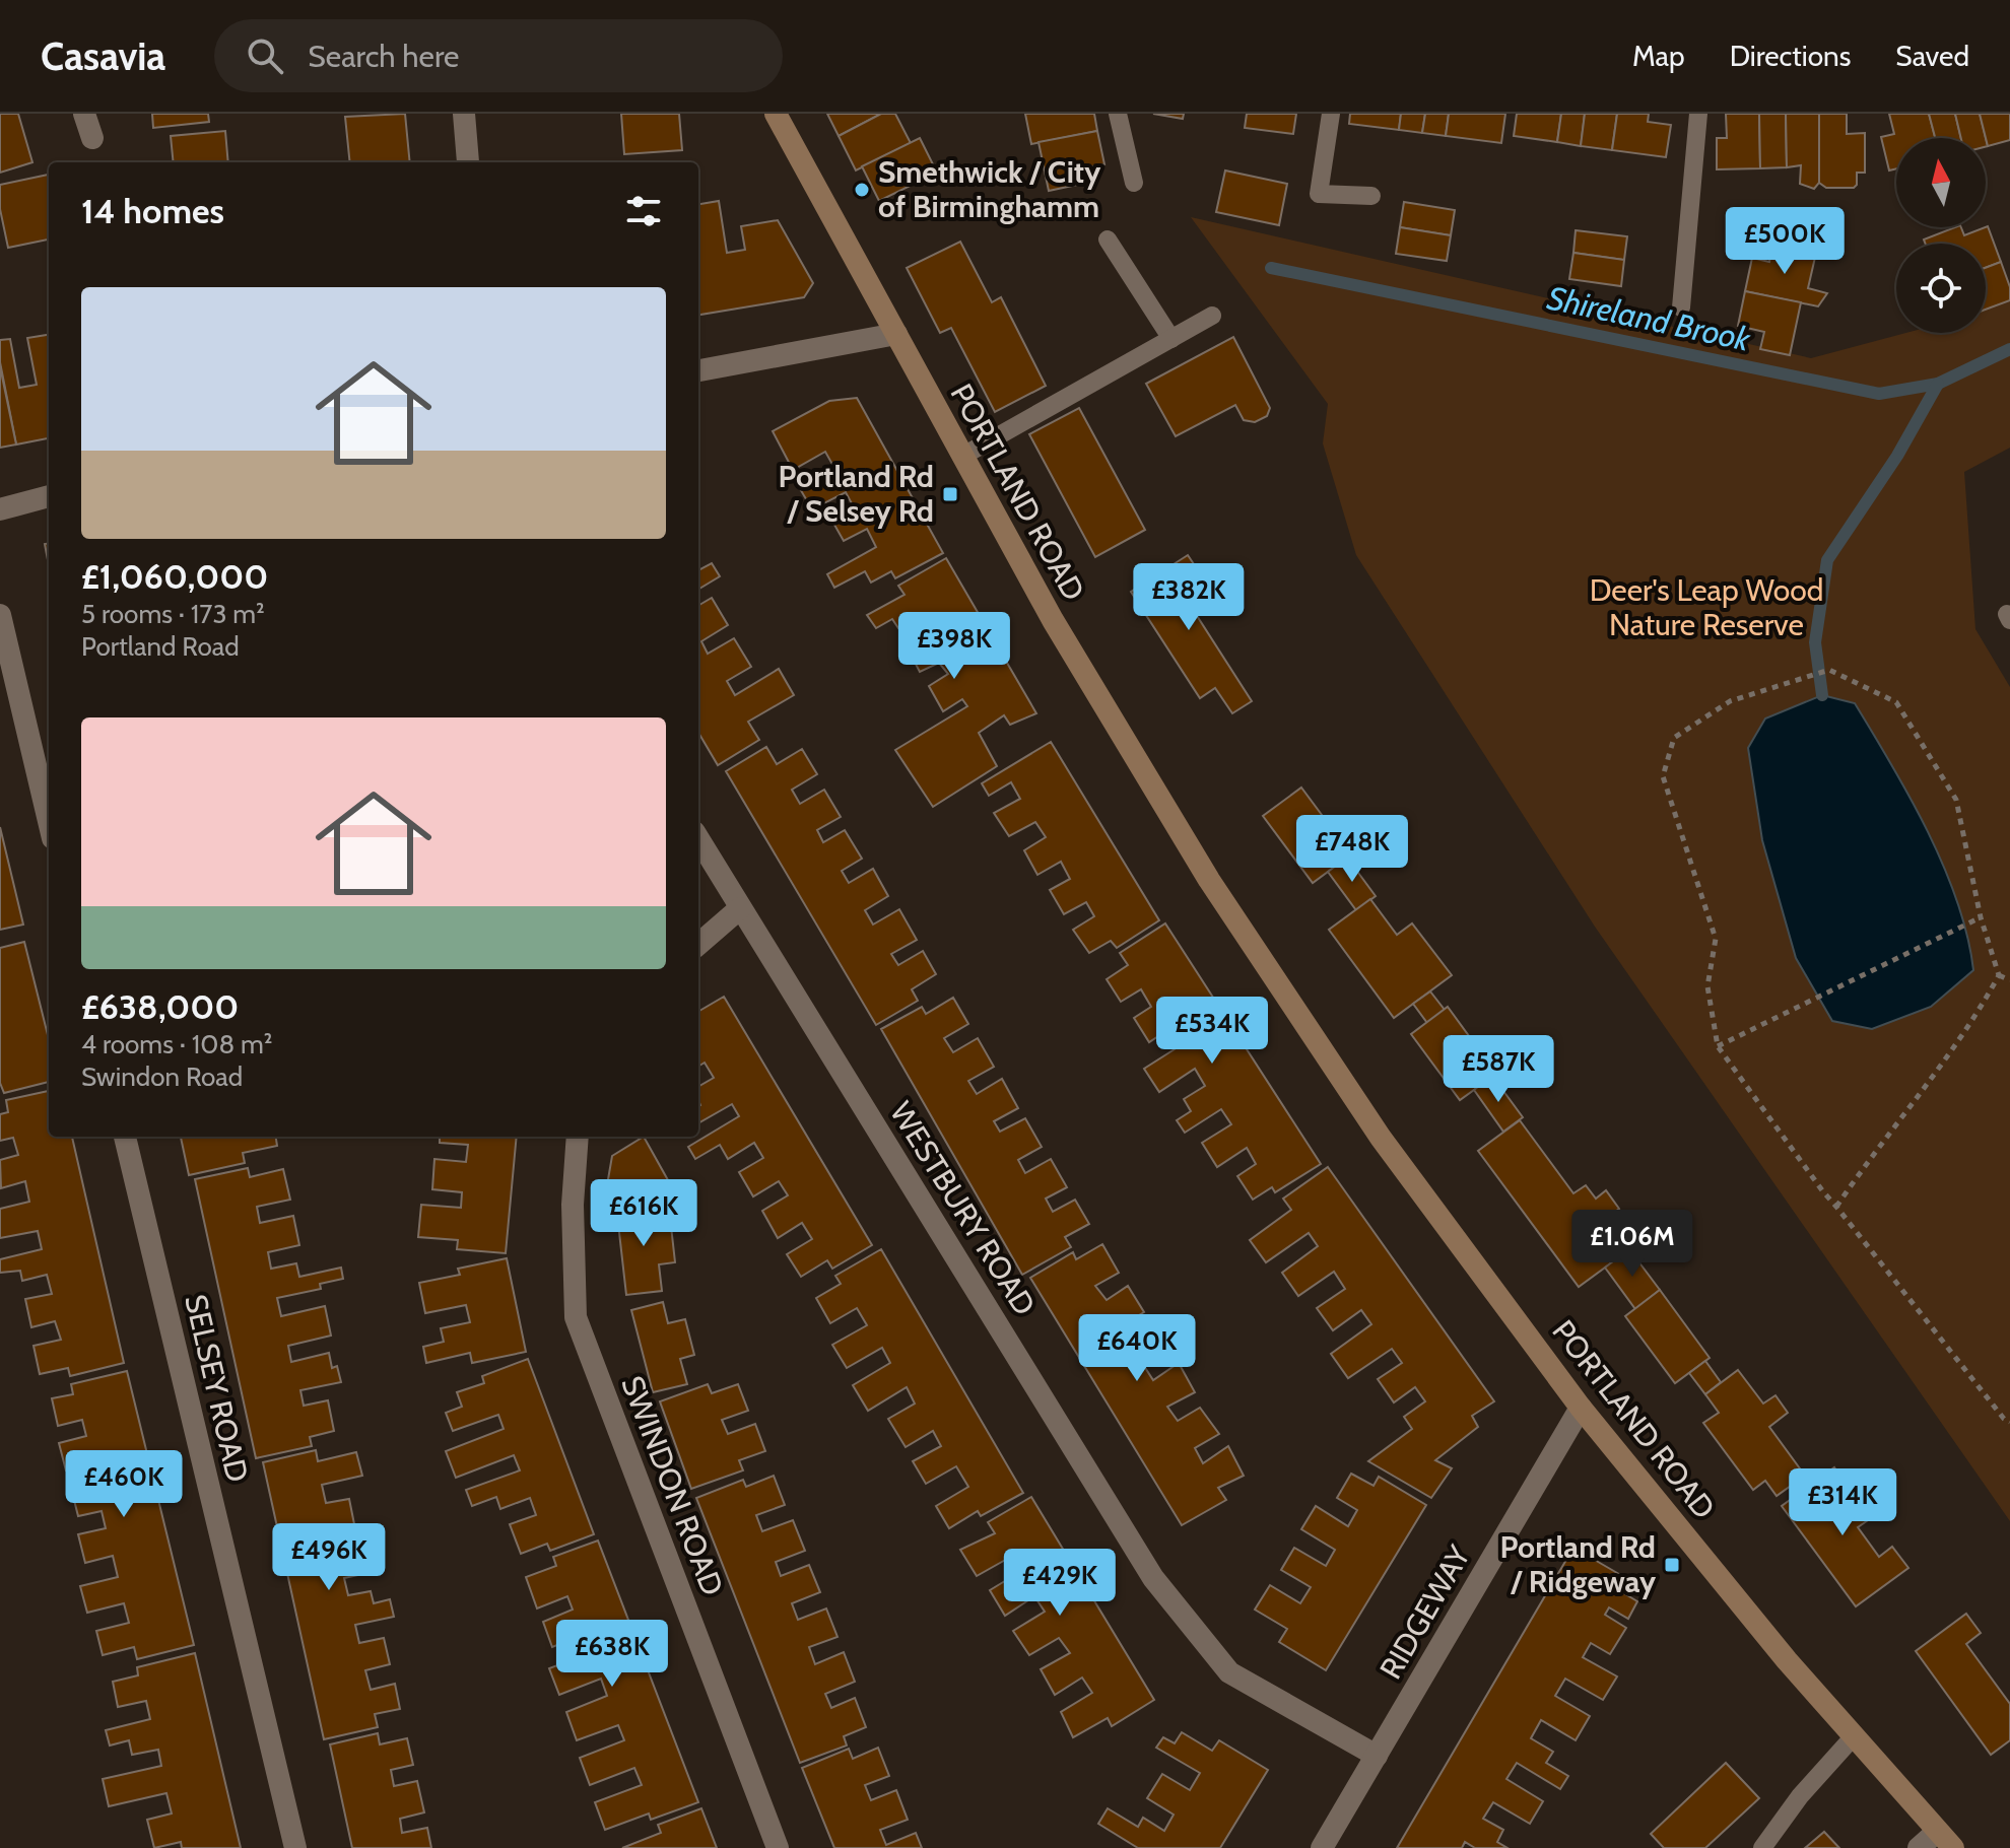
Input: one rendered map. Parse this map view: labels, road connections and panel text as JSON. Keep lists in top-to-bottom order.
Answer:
{
  "streets": {
    "main road": ["PORTLAND ROAD"],
    "street": [
      "WESTBURY ROAD",
      "SELSEY ROAD",
      "SWINDON ROAD",
      "RIDGEWAY"
    ]
  },
  "crossings": [
    ["PORTLAND ROAD", "RIDGEWAY"],
    ["WESTBURY ROAD", "RIDGEWAY"]
  ],
  "water": ["Shireland Brook"],
  "parks": ["Deer's Leap Wood Nature Reserve"],
  "places": {
    "other": ["Smethwick / City of Birminghamm"],
    "transit": ["Portland Rd / Selsey Rd", "Portland Rd / Ridgeway"]
  },
  "north": "top",
  "page": {
    "header": "Casavia",
    "search": "Search here",
    "nav": ["Map", "Directions", "Saved"],
    "heading": "14 homes",
    "price": [
      "£500K",
      "£382K",
      "£398K",
      "£748K",
      "£534K",
      "£587K",
      "£616K",
      "£1.06M",
      "£640K",
      "£460K",
      "£314K",
      "£496K",
      "£429K",
      "£638K"
    ],
    "list": [
      {
        "name": "£1,060,000",
        "note": "5 rooms · 173 m² · Portland Road"
      },
      {
        "name": "£638,000",
        "note": "4 rooms · 108 m² · Swindon Road"
      }
    ]
  }
}
